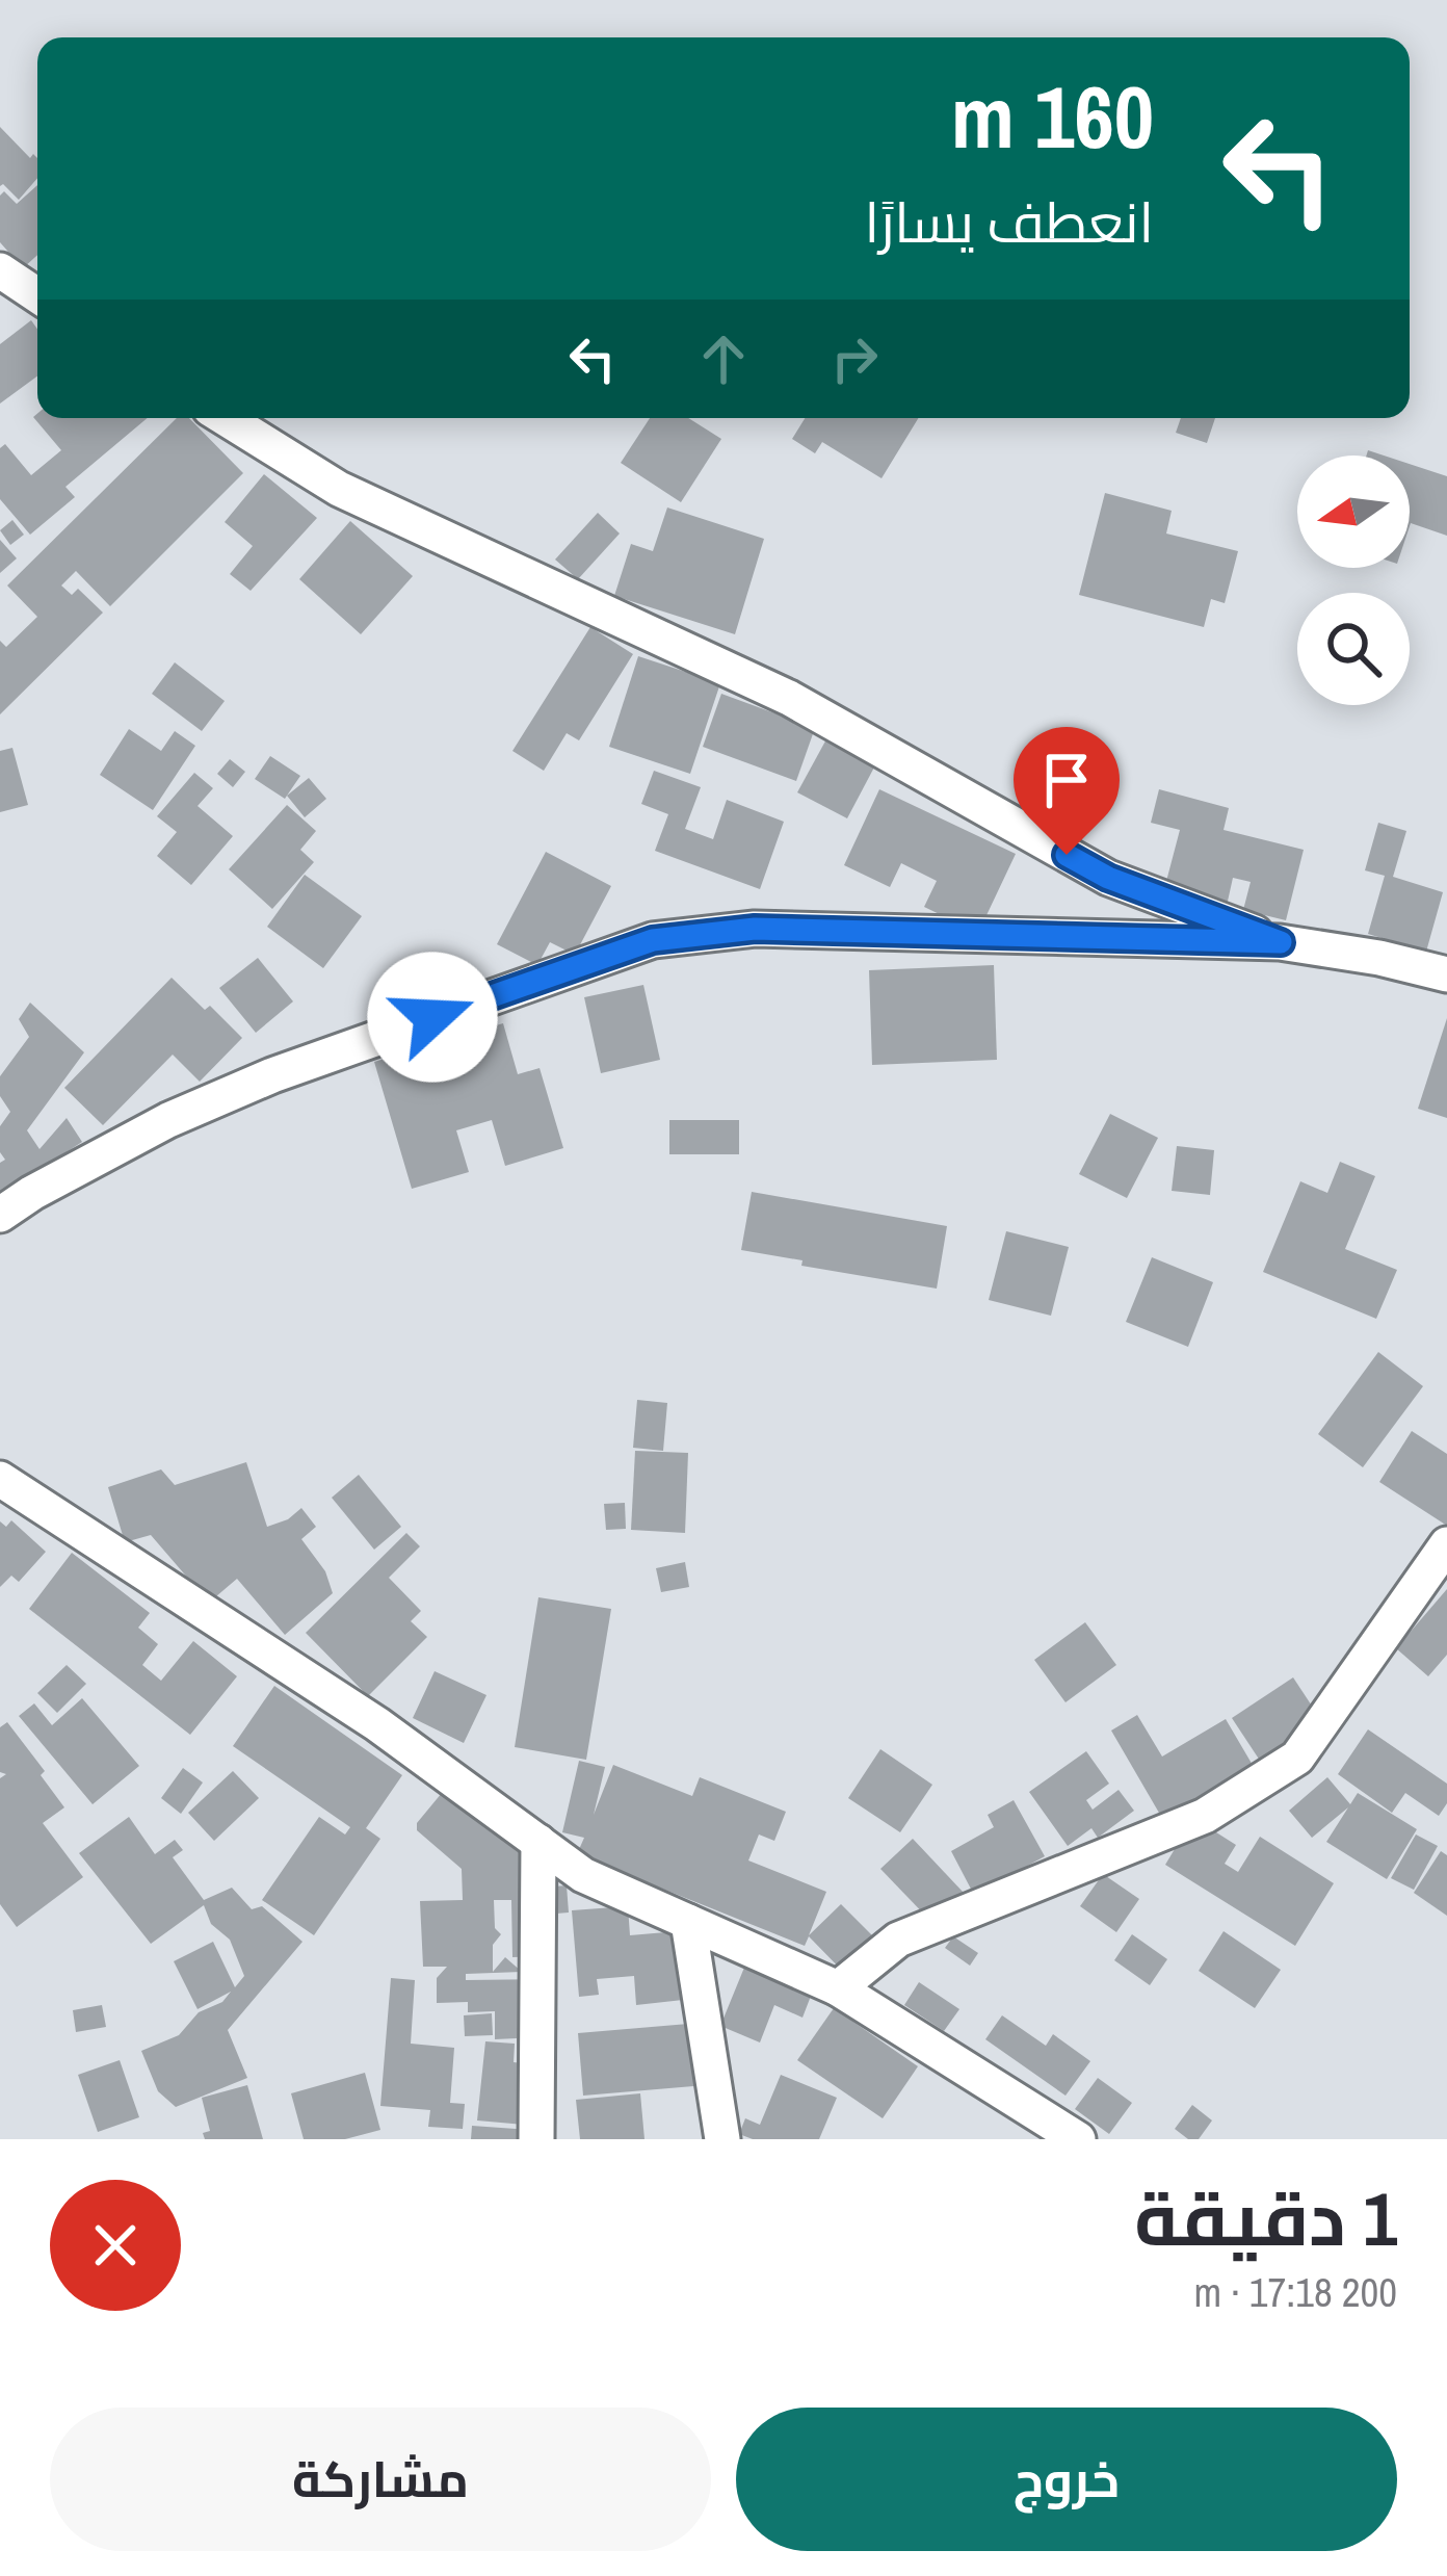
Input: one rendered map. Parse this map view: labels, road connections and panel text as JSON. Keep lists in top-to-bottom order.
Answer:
{
  "north": "left",
  "page": {
    "turn": ["160 m", "انعطف يسارًا"],
    "heading": ["1 دقيقة", "200 m · 17:18"],
    "buttons": ["خروج", "مشاركة"]
  }
}
